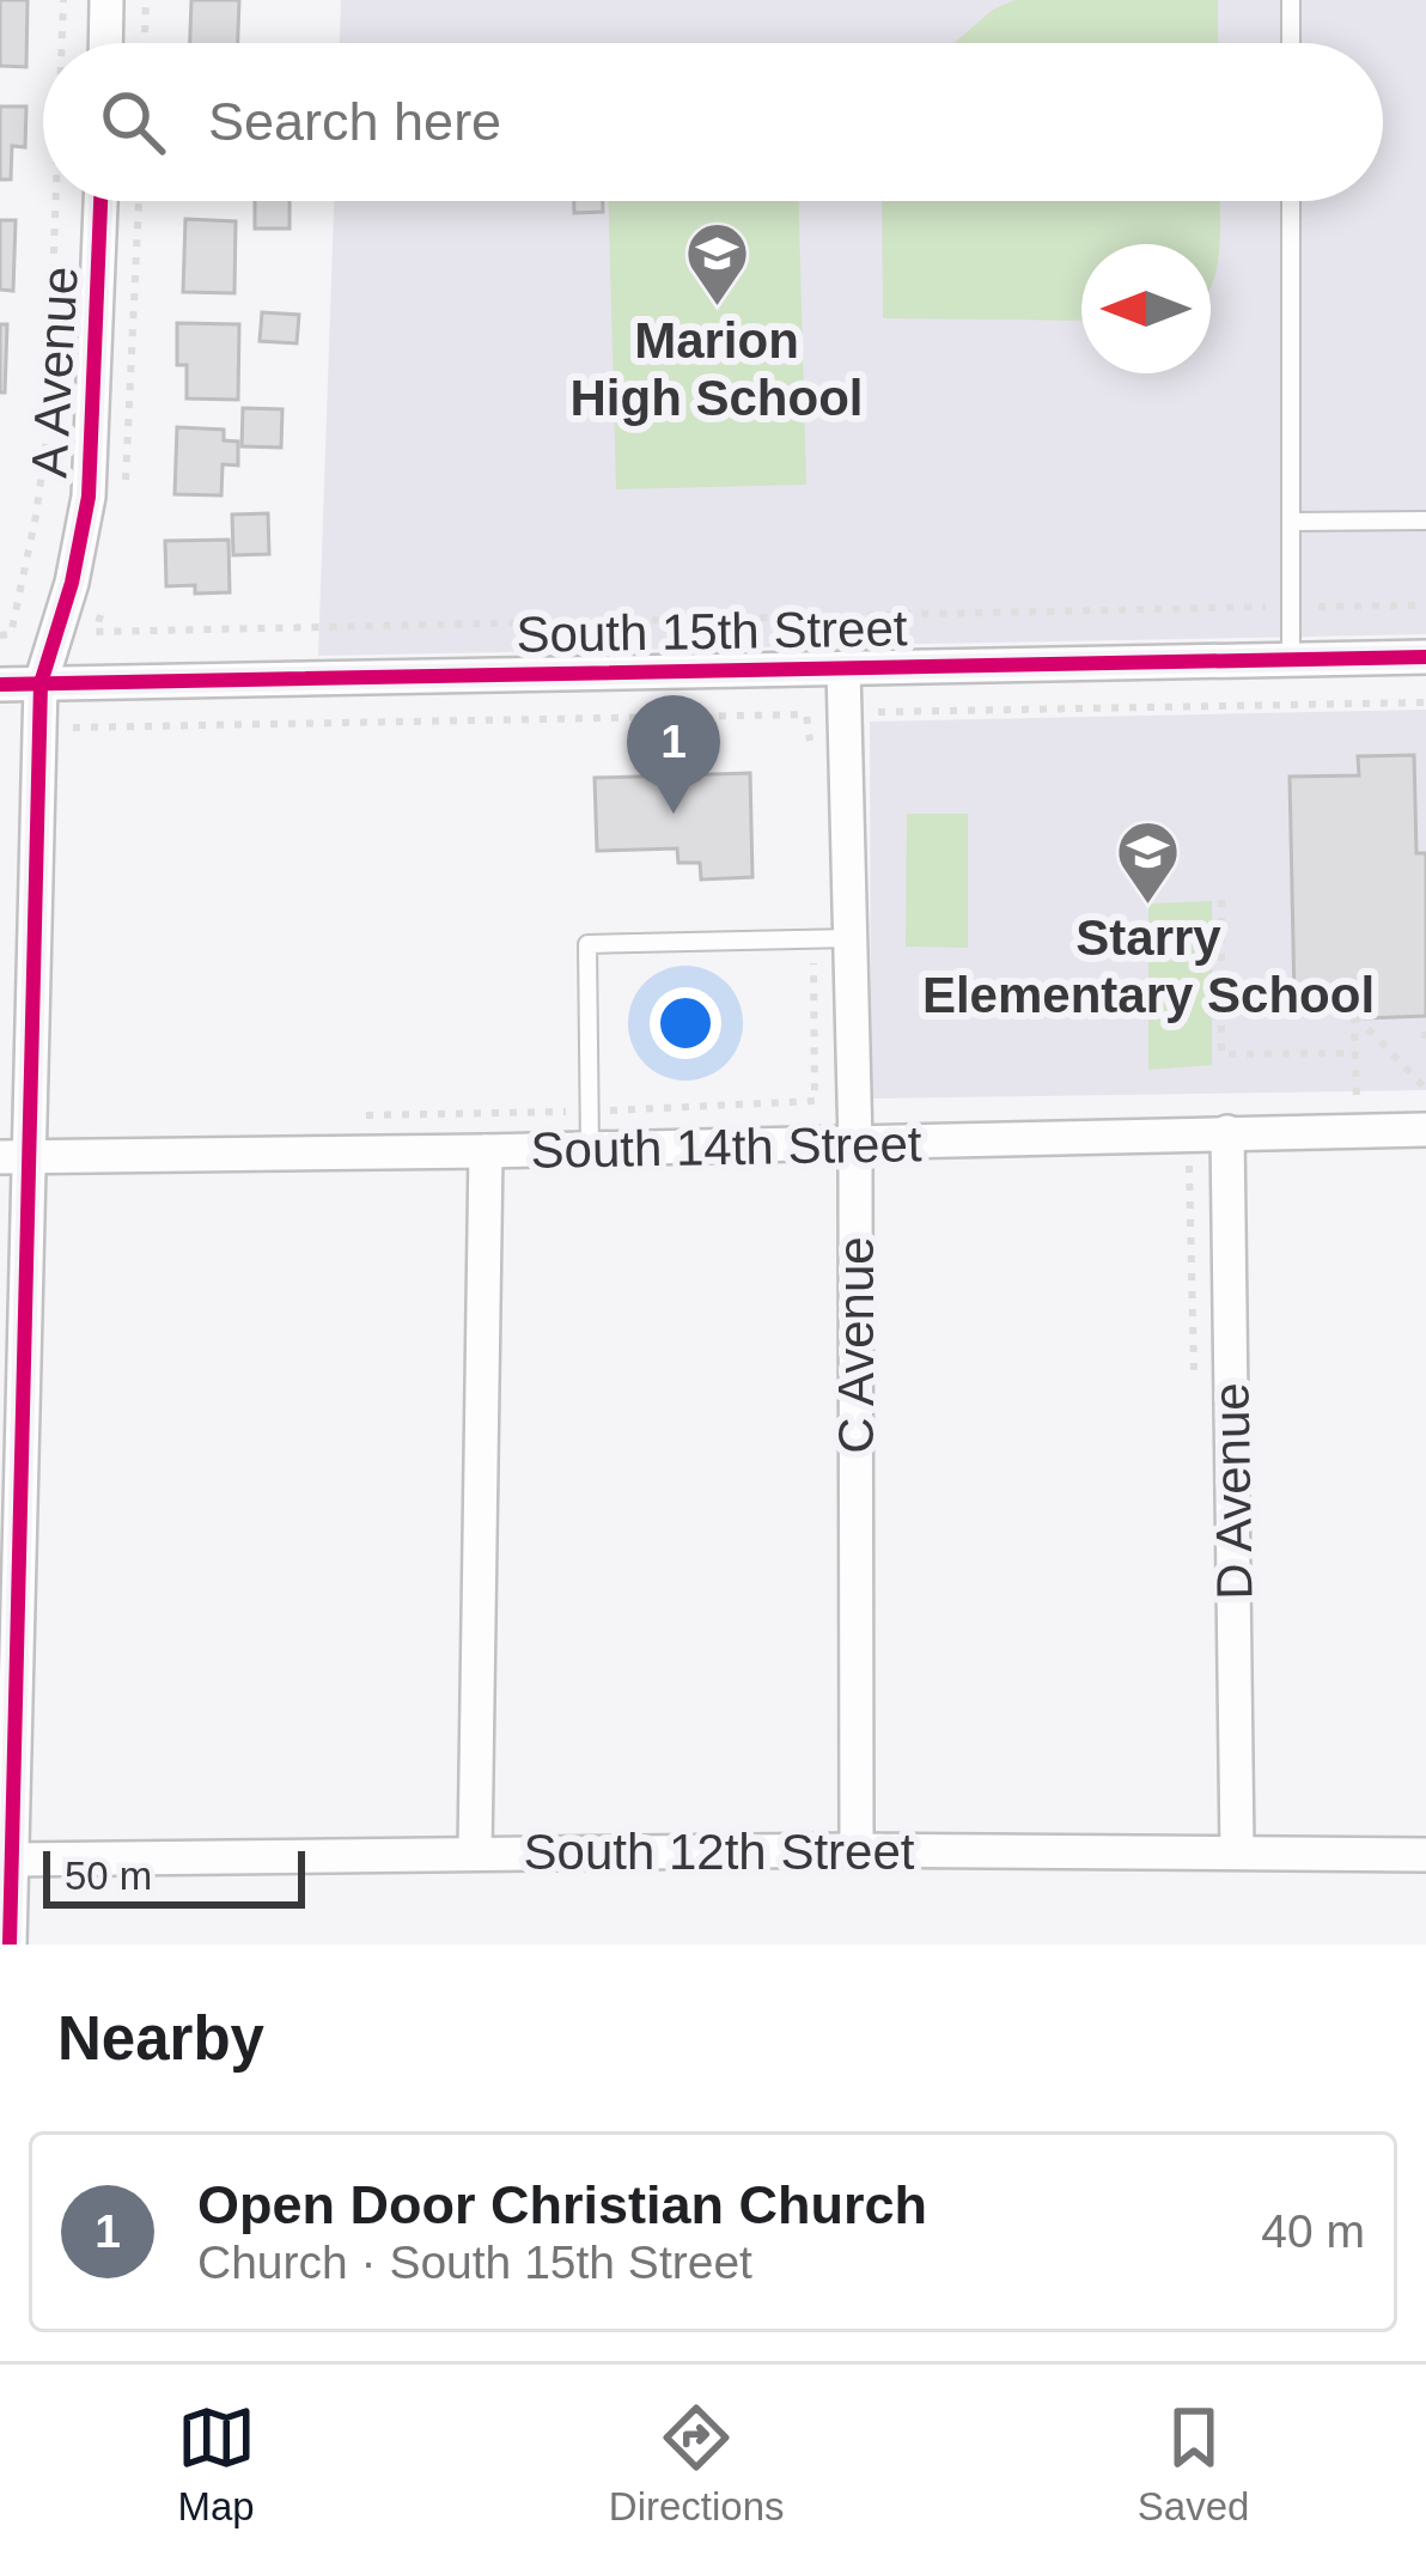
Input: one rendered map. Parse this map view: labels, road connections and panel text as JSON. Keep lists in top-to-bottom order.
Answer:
{
  "streets": {
    "street": [
      "A Avenue",
      "South 15th Street",
      "South 14th Street",
      "C Avenue",
      "D Avenue",
      "South 12th Street"
    ]
  },
  "crossings": [
    ["A Avenue", "South 15th Street"],
    ["A Avenue", "South 14th Street"],
    ["A Avenue", "South 12th Street"],
    ["South 15th Street", "C Avenue"],
    ["South 14th Street", "C Avenue"],
    ["South 14th Street", "D Avenue"],
    ["C Avenue", "South 12th Street"],
    ["D Avenue", "South 12th Street"]
  ],
  "places": {
    "school or university": ["Marion High School", "Starry Elementary School"]
  },
  "scale_bar": "50 m",
  "north": "left",
  "page": {
    "search": "Search here",
    "pins": "1",
    "scale": "50 m",
    "heading": "Nearby",
    "list": [
      {
        "mark": "1",
        "name": "Open Door Christian Church",
        "note": "Church · South 15th Street",
        "value": "40 m"
      }
    ],
    "nav": ["Map", "Directions", "Saved"]
  }
}
